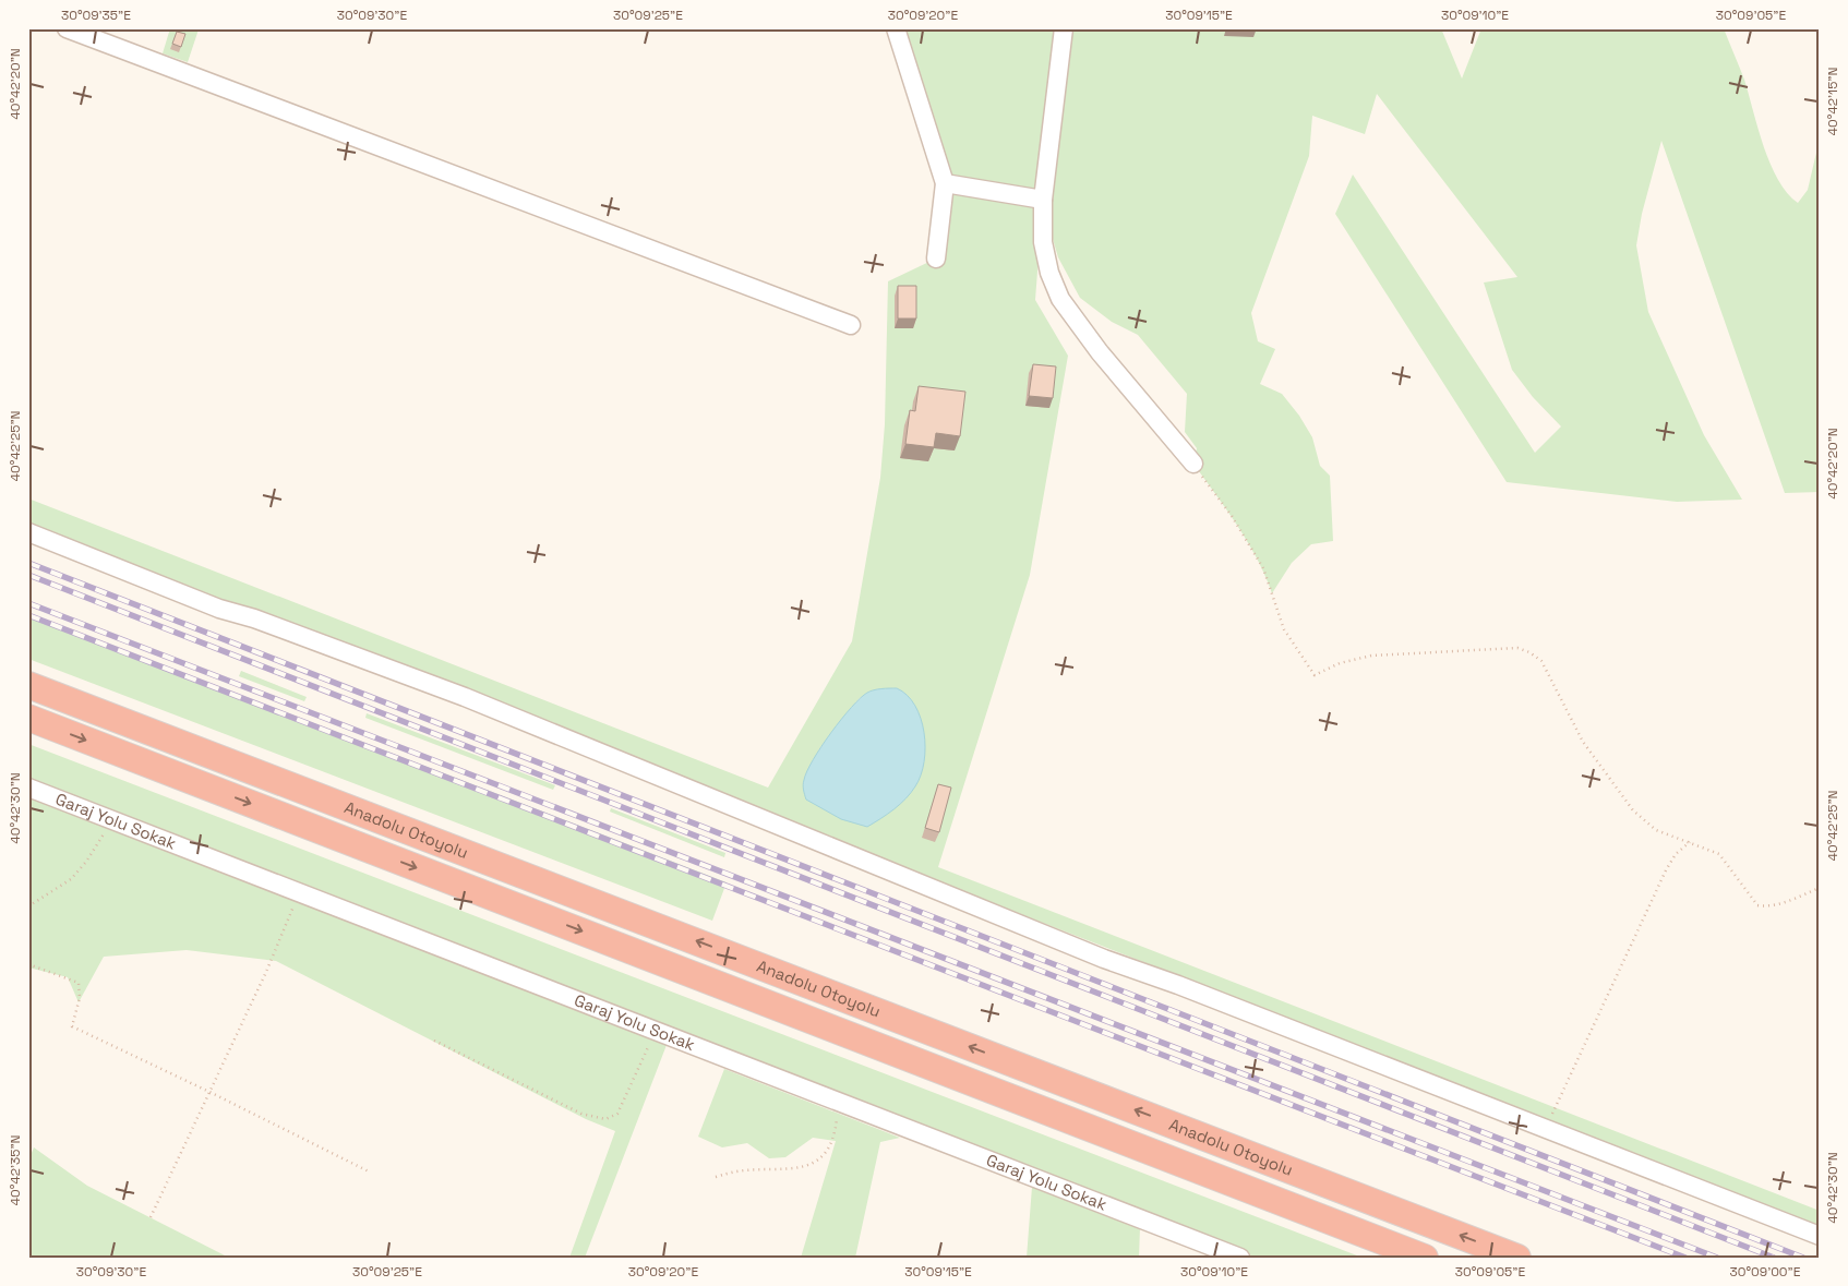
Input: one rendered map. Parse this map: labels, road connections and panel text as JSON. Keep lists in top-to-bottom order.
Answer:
{
  "streets": {
    "highway": ["Anadolu Otoyolu"],
    "street": ["Garaj Yolu Sokak"]
  },
  "coordinates": [
    "30°09'35\"E",
    "30°09'30\"E",
    "30°09'25\"E",
    "30°09'20\"E",
    "30°09'15\"E",
    "30°09'10\"E",
    "30°09'05\"E",
    "40°42'20\"N",
    "40°42'15\"N",
    "40°42'25\"N",
    "40°42'30\"N",
    "40°42'35\"N",
    "30°09'00\"E"
  ]
}
